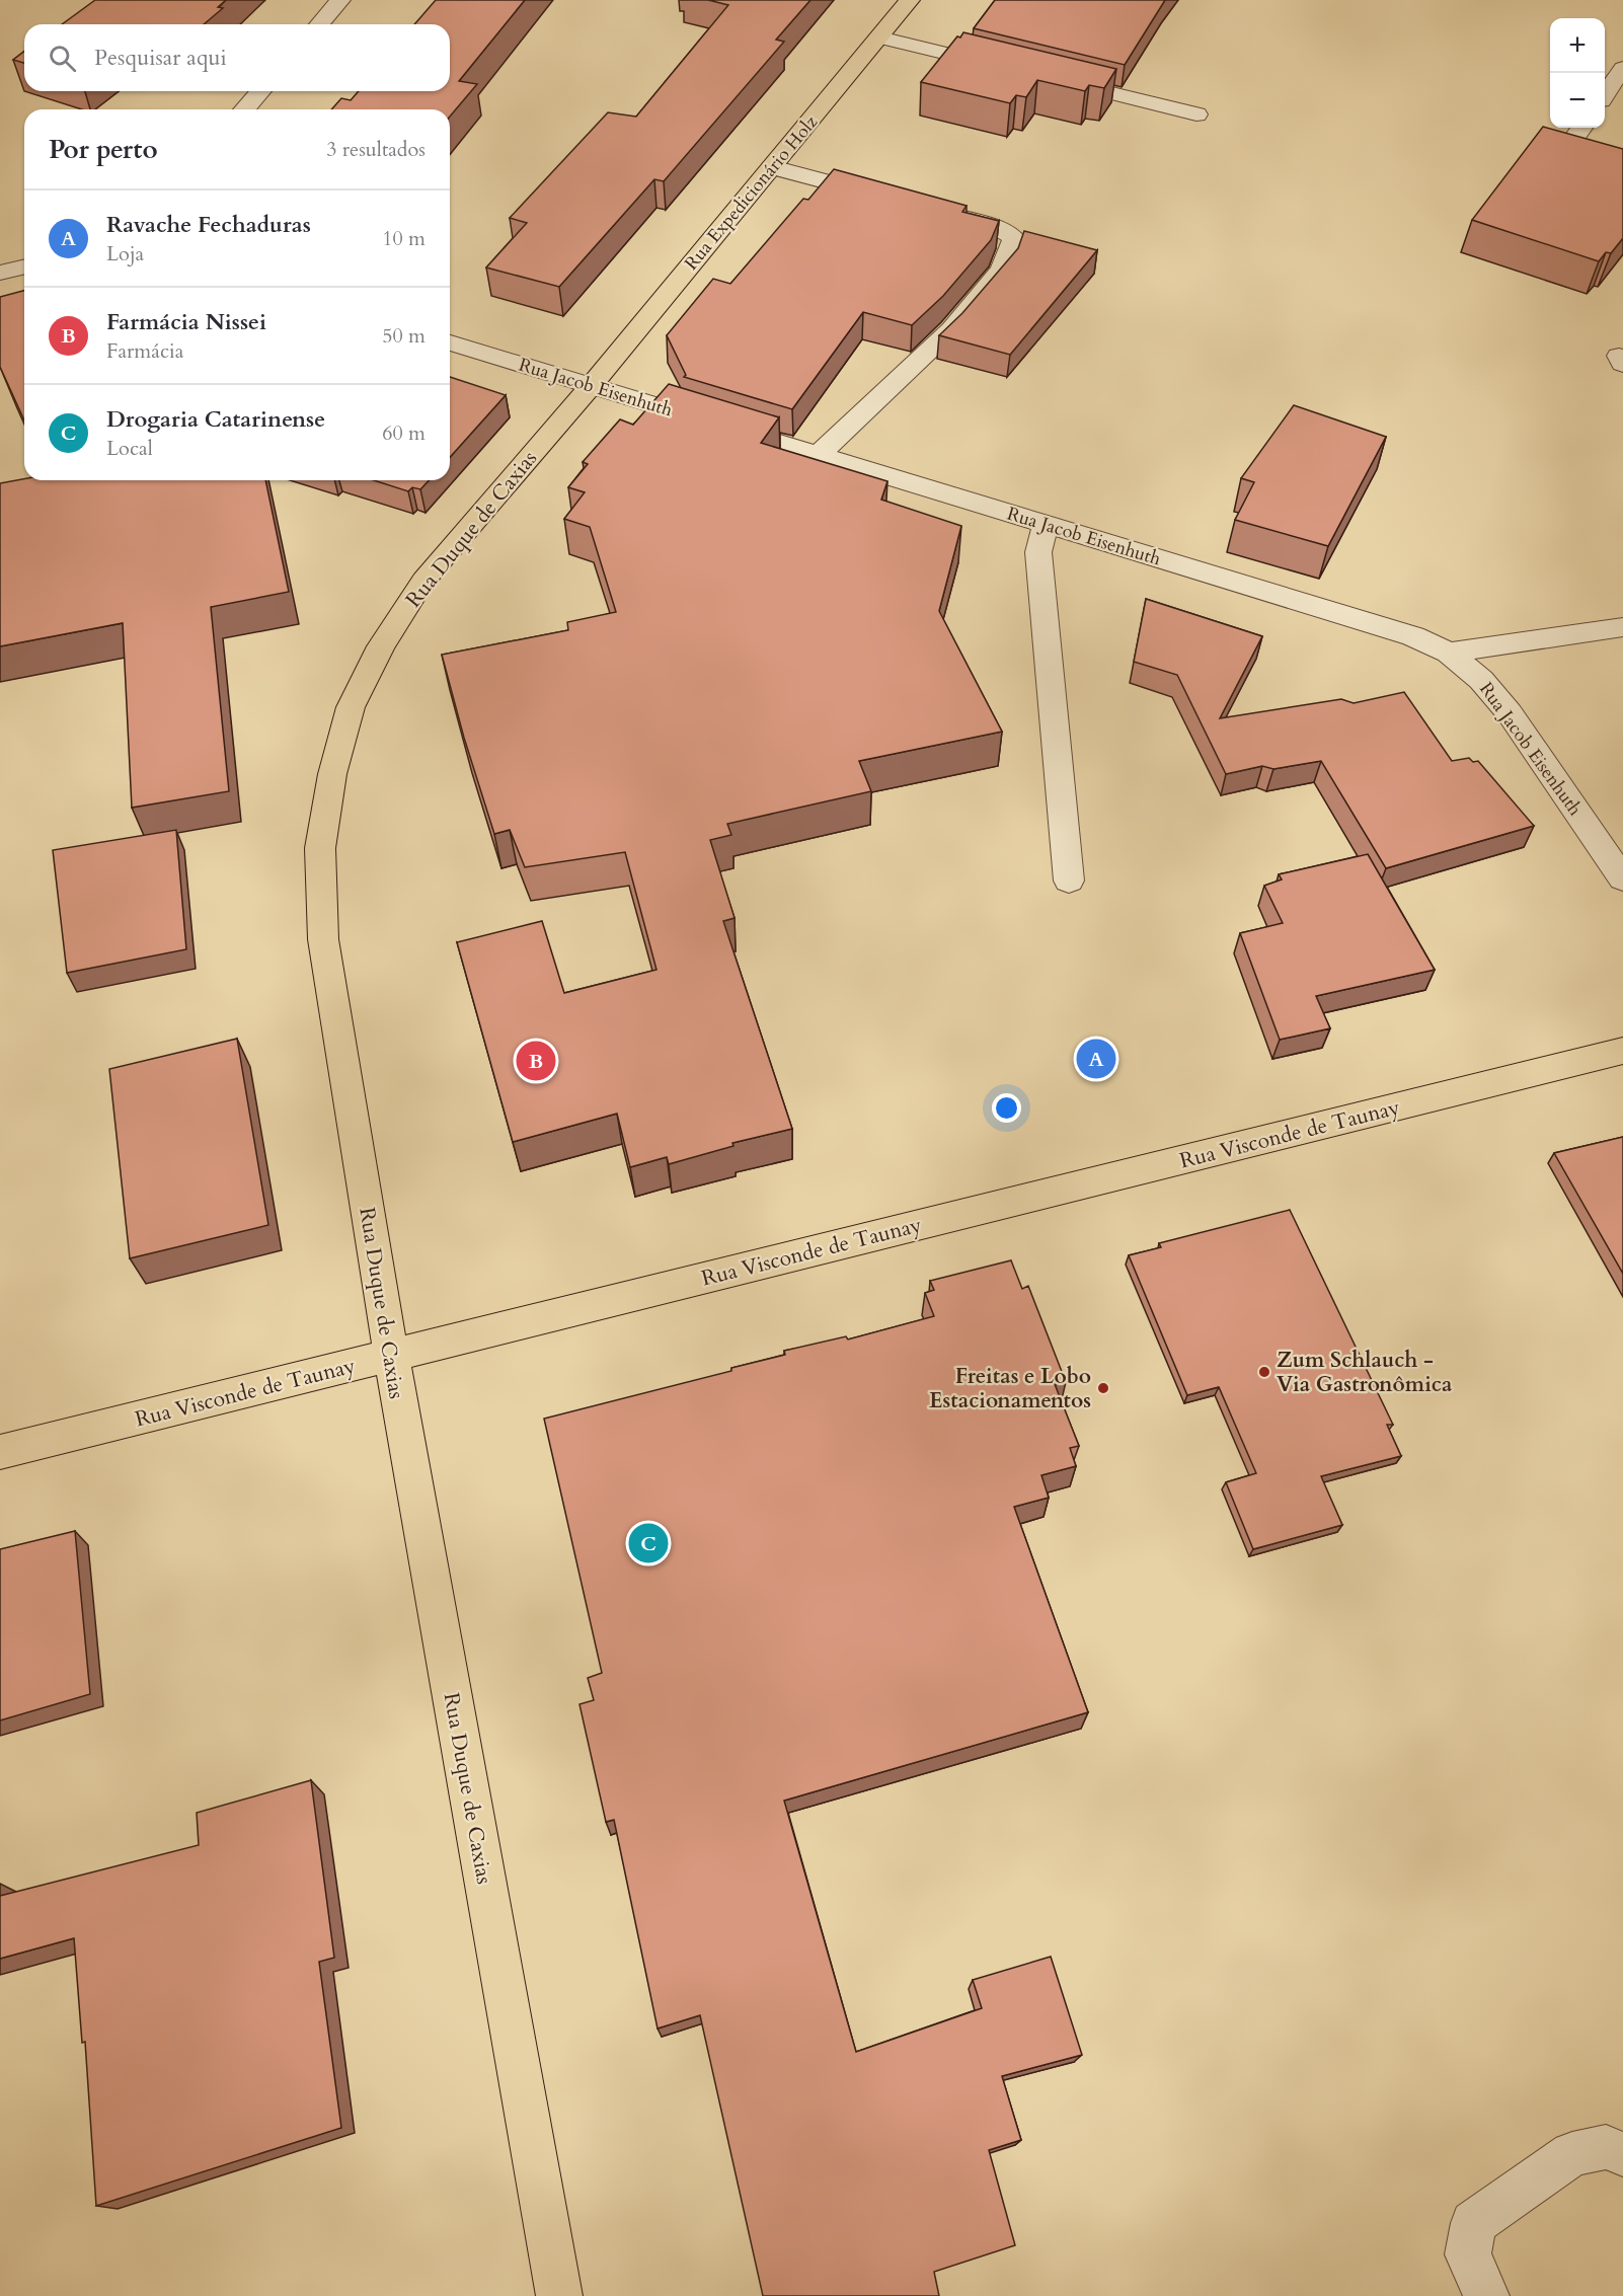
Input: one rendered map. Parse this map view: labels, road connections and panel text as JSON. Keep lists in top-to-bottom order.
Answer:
{
  "streets": {
    "main road": ["Rua Expedicionário Holz", "Rua Duque de Caxias", "Rua Visconde de Taunay"],
    "street": ["Rua Jacob Eisenhuth"]
  },
  "crossings": [
    ["Rua Expedicionário Holz", "Rua Jacob Eisenhuth"],
    ["Rua Expedicionário Holz", "Rua Duque de Caxias"],
    ["Rua Jacob Eisenhuth", "Rua Duque de Caxias"],
    ["Rua Duque de Caxias", "Rua Visconde de Taunay"]
  ],
  "places": ["Zum Schlauch - Via Gastronômica", "Freitas e Lobo Estacionamentos"],
  "page": {
    "map_buttons": ["+", "−"],
    "search": "Pesquisar aqui",
    "heading": ["Por perto", "3 resultados"],
    "list": [
      {
        "mark": "A",
        "name": "Ravache Fechaduras",
        "note": "Loja",
        "value": "10 m"
      },
      {
        "mark": "B",
        "name": "Farmácia Nissei",
        "note": "Farmácia",
        "value": "50 m"
      },
      {
        "mark": "C",
        "name": "Drogaria Catarinense",
        "note": "Local",
        "value": "60 m"
      }
    ],
    "pins": ["A", "B", "C"]
  }
}
